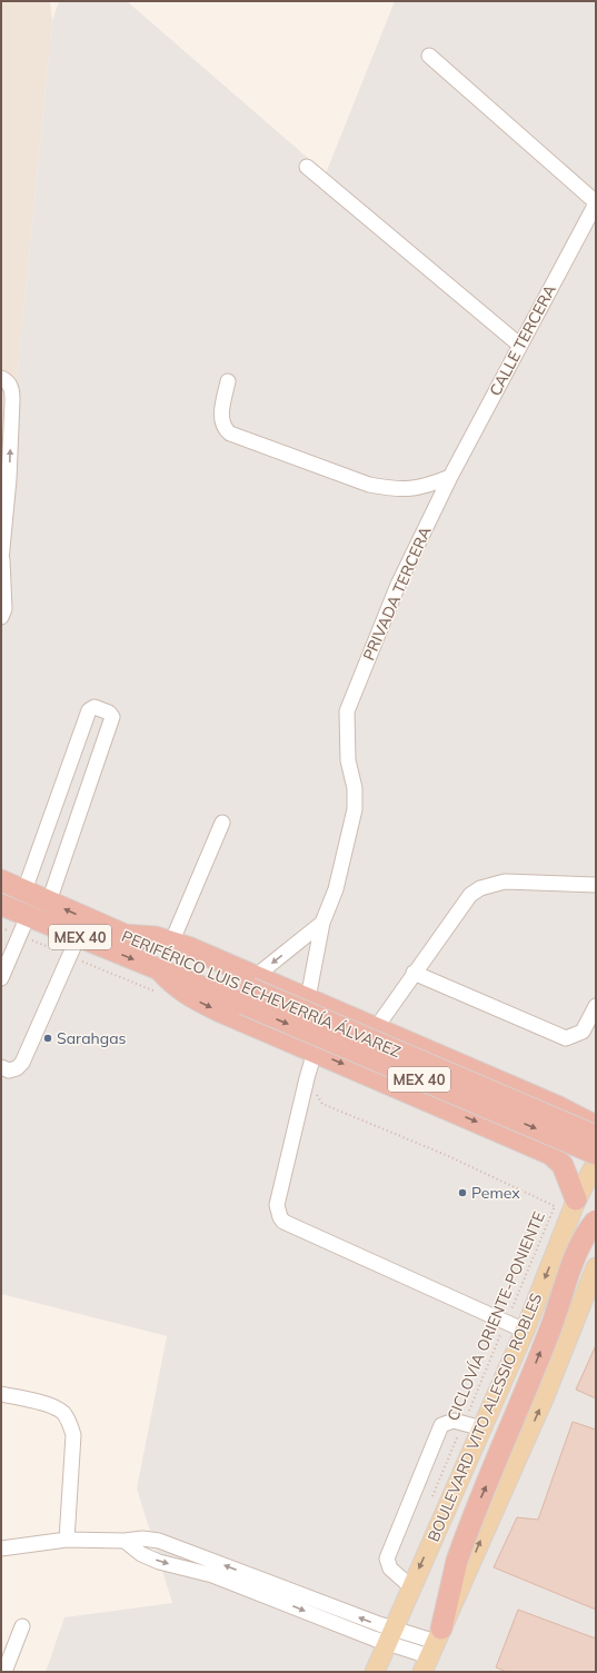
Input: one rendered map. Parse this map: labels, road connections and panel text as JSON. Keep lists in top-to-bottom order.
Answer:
{
  "streets": {
    "highway": ["MEX 40", "PERIFÉRICO LUIS ECHEVERRÍA ÁLVAREZ"],
    "main road": ["BOULEVARD VITO ALESSIO ROBLES"],
    "street": ["CALLE TERCERA", "PRIVADA TERCERA"],
    "path": ["CICLOVÍA ORIENTE-PONIENTE"]
  },
  "crossings": [
    ["CALLE TERCERA", "PRIVADA TERCERA"]
  ],
  "places": ["Sarahgas", "Pemex"]
}
